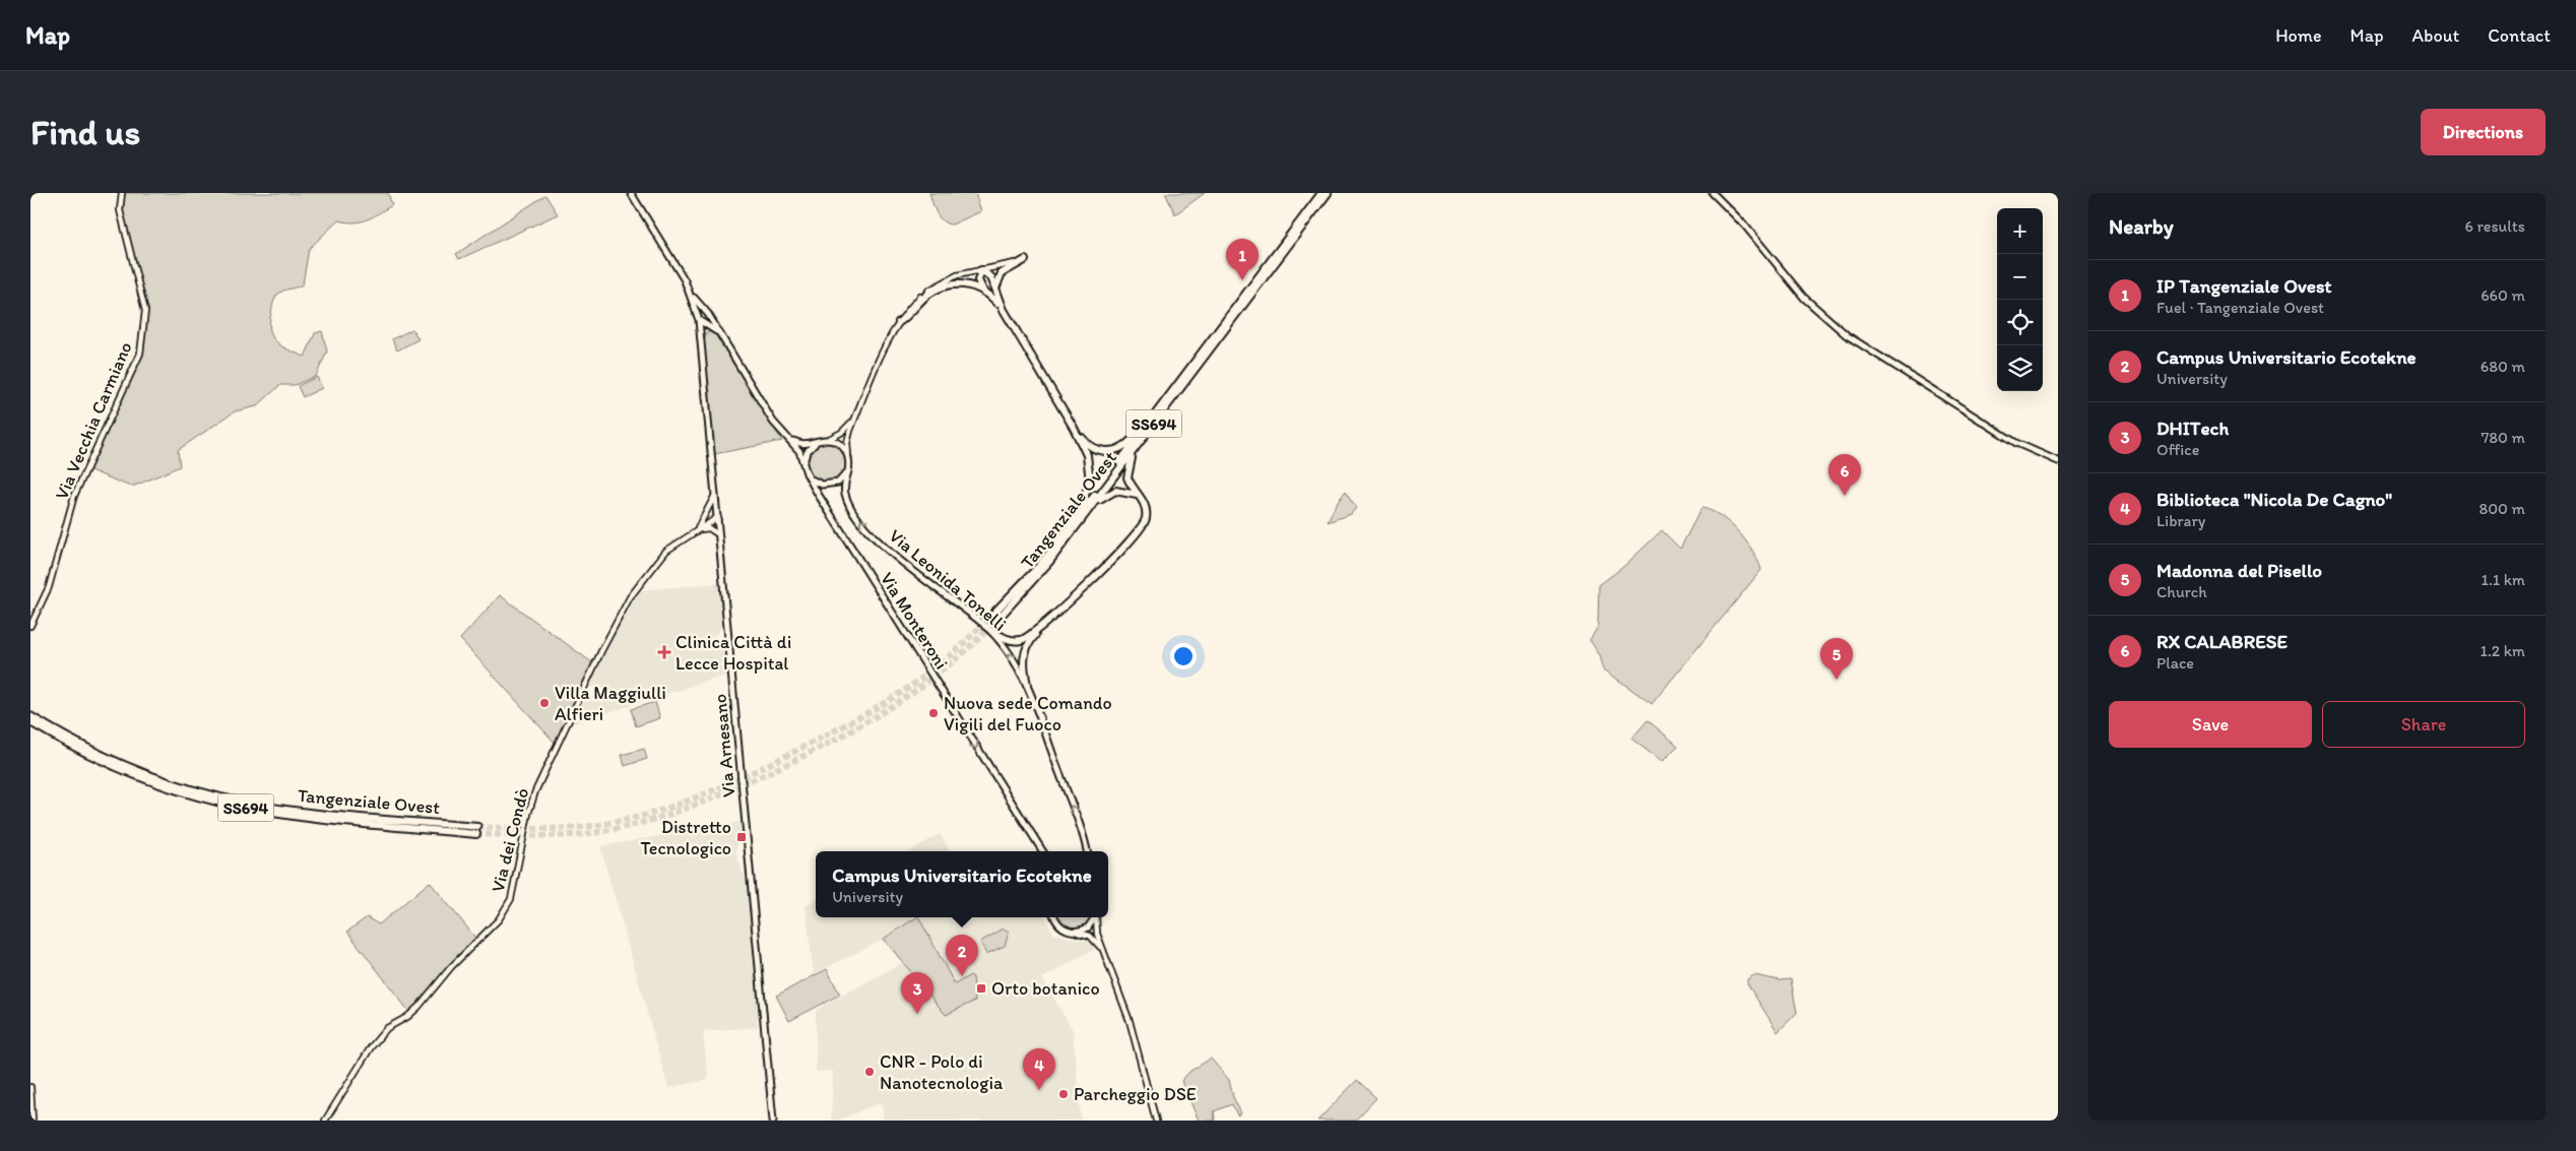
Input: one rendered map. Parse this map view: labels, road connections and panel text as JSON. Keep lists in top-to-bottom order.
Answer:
{
  "streets": {
    "highway": ["SS694", "Tangenziale Ovest"],
    "main road": ["Via Leonida Tonelli", "Via Monteroni", "Via Arnesano"],
    "street": ["Via Vecchia Carmiano", "Via dei Condò"]
  },
  "crossings": [
    ["Via Leonida Tonelli", "Via Monteroni"],
    ["Via Monteroni", "Via Arnesano"],
    ["Via Arnesano", "Via dei Condò"]
  ],
  "one_way": ["Via Leonida Tonelli", "Via Monteroni"],
  "places": {
    "health": ["Clinica Città di Lecce Hospital"],
    "other": [
      "Villa Maggiulli Alfieri",
      "Nuova sede Comando Vigili del Fuoco",
      "CNR - Polo di Nanotecnologia",
      "Parcheggio DSE"
    ],
    "transit": ["Distretto Tecnologico", "Orto botanico"]
  },
  "page": {
    "header": "Map",
    "nav": [
      "Home",
      "Map",
      "About",
      "Contact"
    ],
    "buttons": [
      "Directions",
      ["Save", "Share"]
    ],
    "title": "Find us",
    "heading": ["Nearby", "6 results"],
    "map_buttons": ["+", "−"],
    "pins": [
      "1",
      "6",
      "5",
      "2",
      "3",
      "4"
    ],
    "list": [
      {
        "mark": "1",
        "name": "IP Tangenziale Ovest",
        "note": "Fuel · Tangenziale Ovest",
        "value": "660 m"
      },
      {
        "mark": "2",
        "name": "Campus Universitario Ecotekne",
        "note": "University",
        "value": "680 m"
      },
      {
        "mark": "3",
        "name": "DHITech",
        "note": "Office",
        "value": "780 m"
      },
      {
        "mark": "4",
        "name": "Biblioteca \"Nicola De Cagno\"",
        "note": "Library",
        "value": "800 m"
      },
      {
        "mark": "5",
        "name": "Madonna del Pisello",
        "note": "Church",
        "value": "1.1 km"
      },
      {
        "mark": "6",
        "name": "RX CALABRESE",
        "note": "Place",
        "value": "1.2 km"
      }
    ],
    "popup": ["Campus Universitario Ecotekne", "University"]
  }
}
